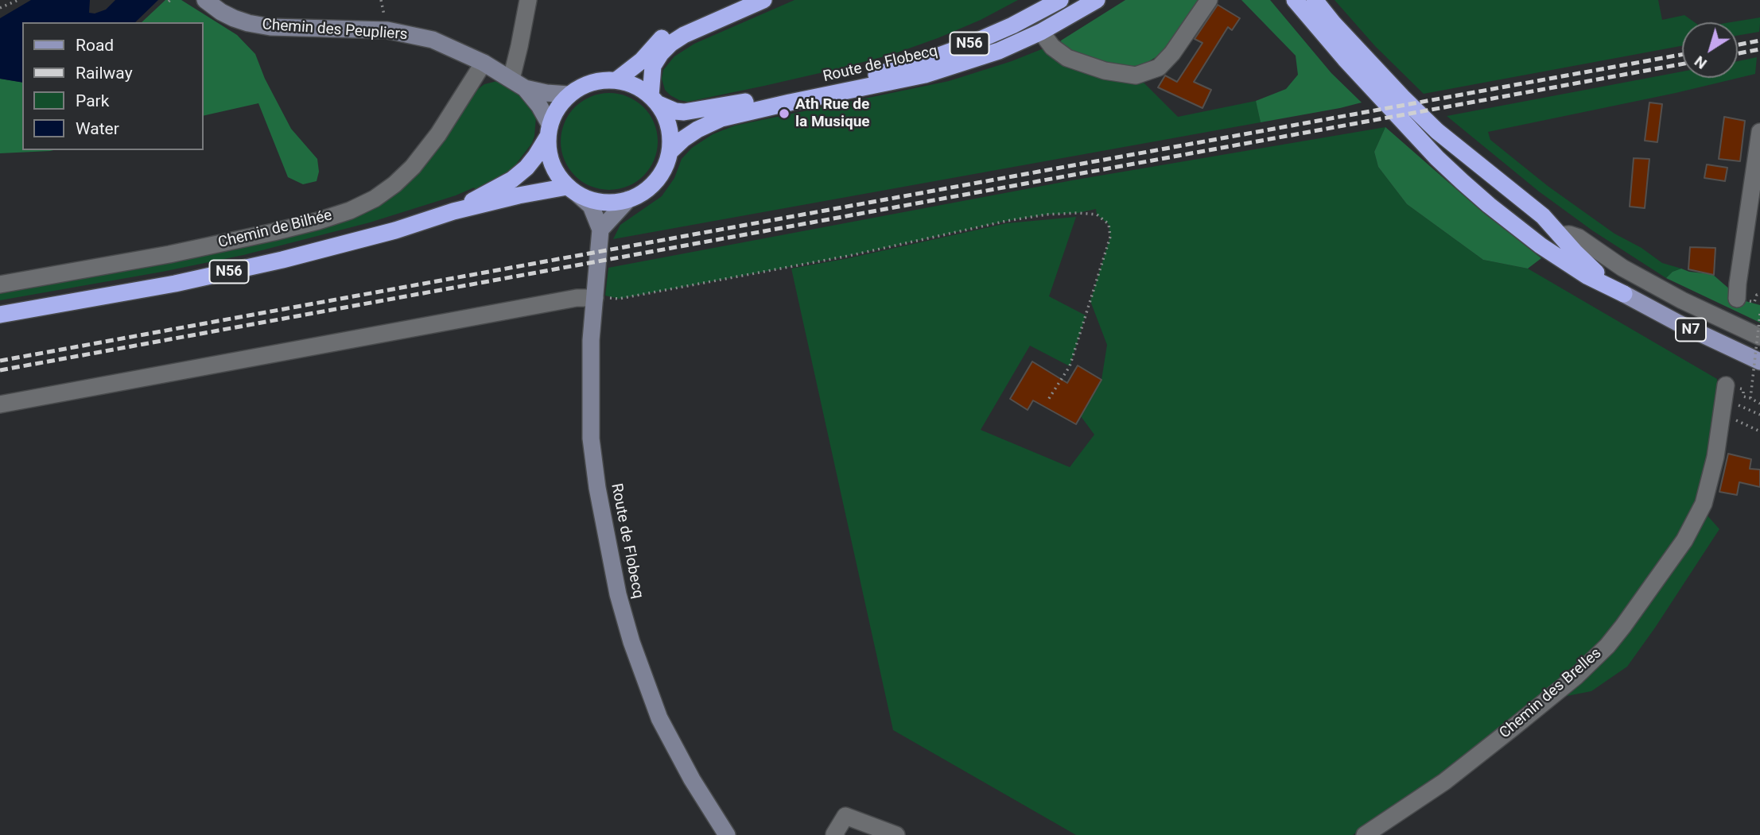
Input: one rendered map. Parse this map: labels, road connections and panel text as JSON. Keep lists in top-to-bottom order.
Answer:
{
  "streets": {
    "highway": ["N56", "Route de Flobecq", "N7"],
    "street": ["Chemin des Peupliers", "Chemin de Bilhée", "Chemin des Brelles"]
  },
  "crossings": [
    ["Chemin des Peupliers", "N56"],
    ["Chemin des Peupliers", "Route de Flobecq"],
    ["Chemin des Peupliers", "Chemin de Bilhée"],
    ["N56", "Route de Flobecq"]
  ],
  "places": ["Ath Rue de la Musique"],
  "legend": [
    "Road",
    "Railway",
    "Park",
    "Water"
  ],
  "north": "bottom left"
}
